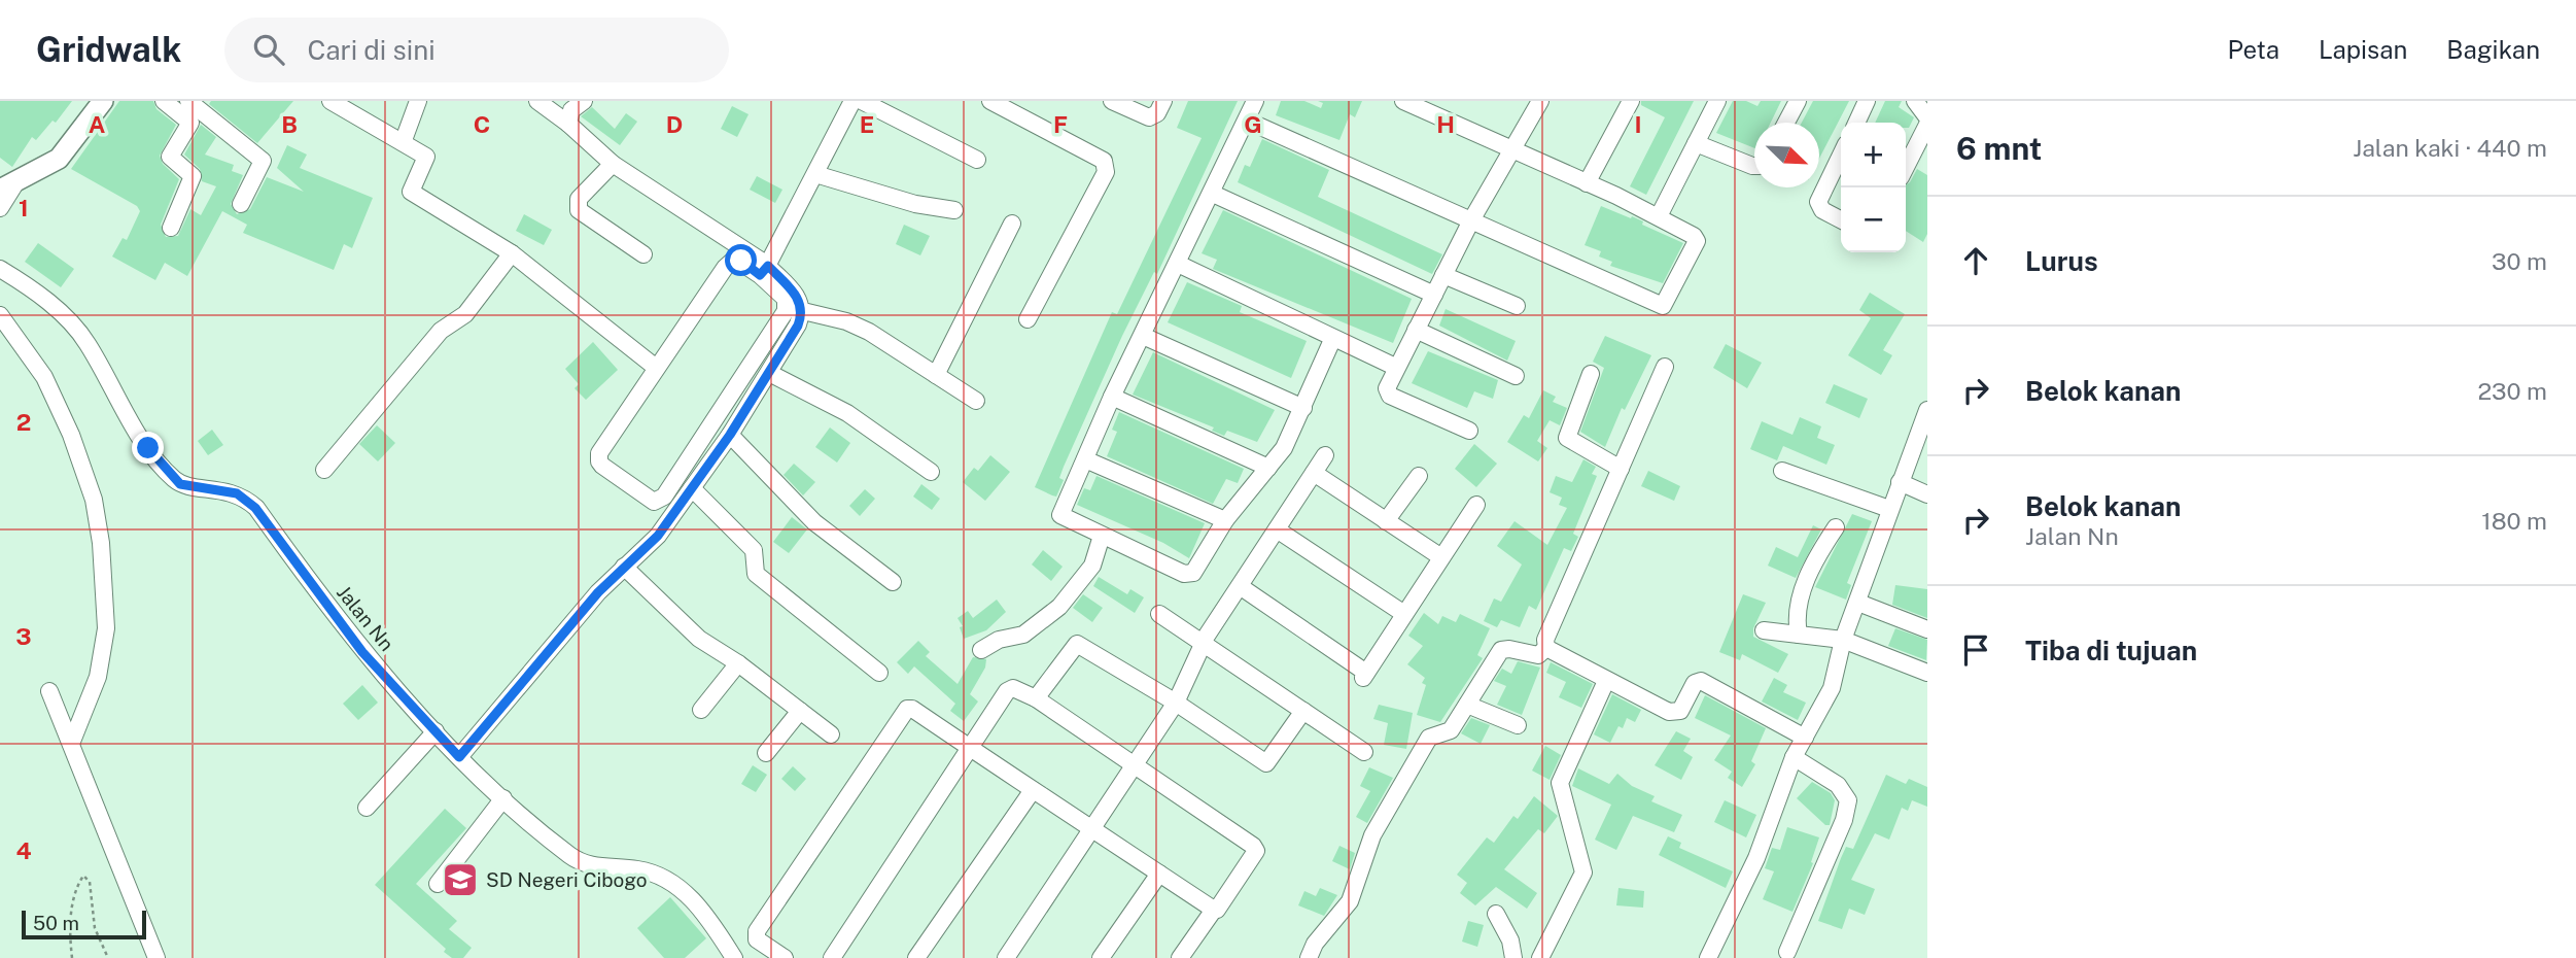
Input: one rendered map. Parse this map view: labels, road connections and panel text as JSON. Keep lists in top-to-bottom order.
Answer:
{
  "streets": {
    "street": ["Jalan Nn"]
  },
  "places": {
    "school or university": ["SD Negeri Cibogo"]
  },
  "scale_bar": "50 m",
  "north": "bottom right",
  "page": {
    "header": "Gridwalk",
    "search": "Cari di sini",
    "nav": ["Peta", "Lapisan", "Bagikan"],
    "heading": ["6 mnt", "Jalan kaki · 440 m"],
    "map_buttons": ["+", "−"],
    "list": [
      ["Lurus", "30 m"],
      ["Belok kanan", "230 m"],
      ["Belok kanan", "Jalan Nn", "180 m"],
      "Tiba di tujuan"
    ],
    "scale": "50 m"
  },
  "grid": {
    "columns": [
      "A",
      "B",
      "C",
      "D",
      "E",
      "F",
      "G",
      "H",
      "I"
    ],
    "rows": [
      "1",
      "2",
      "3",
      "4"
    ]
  }
}
